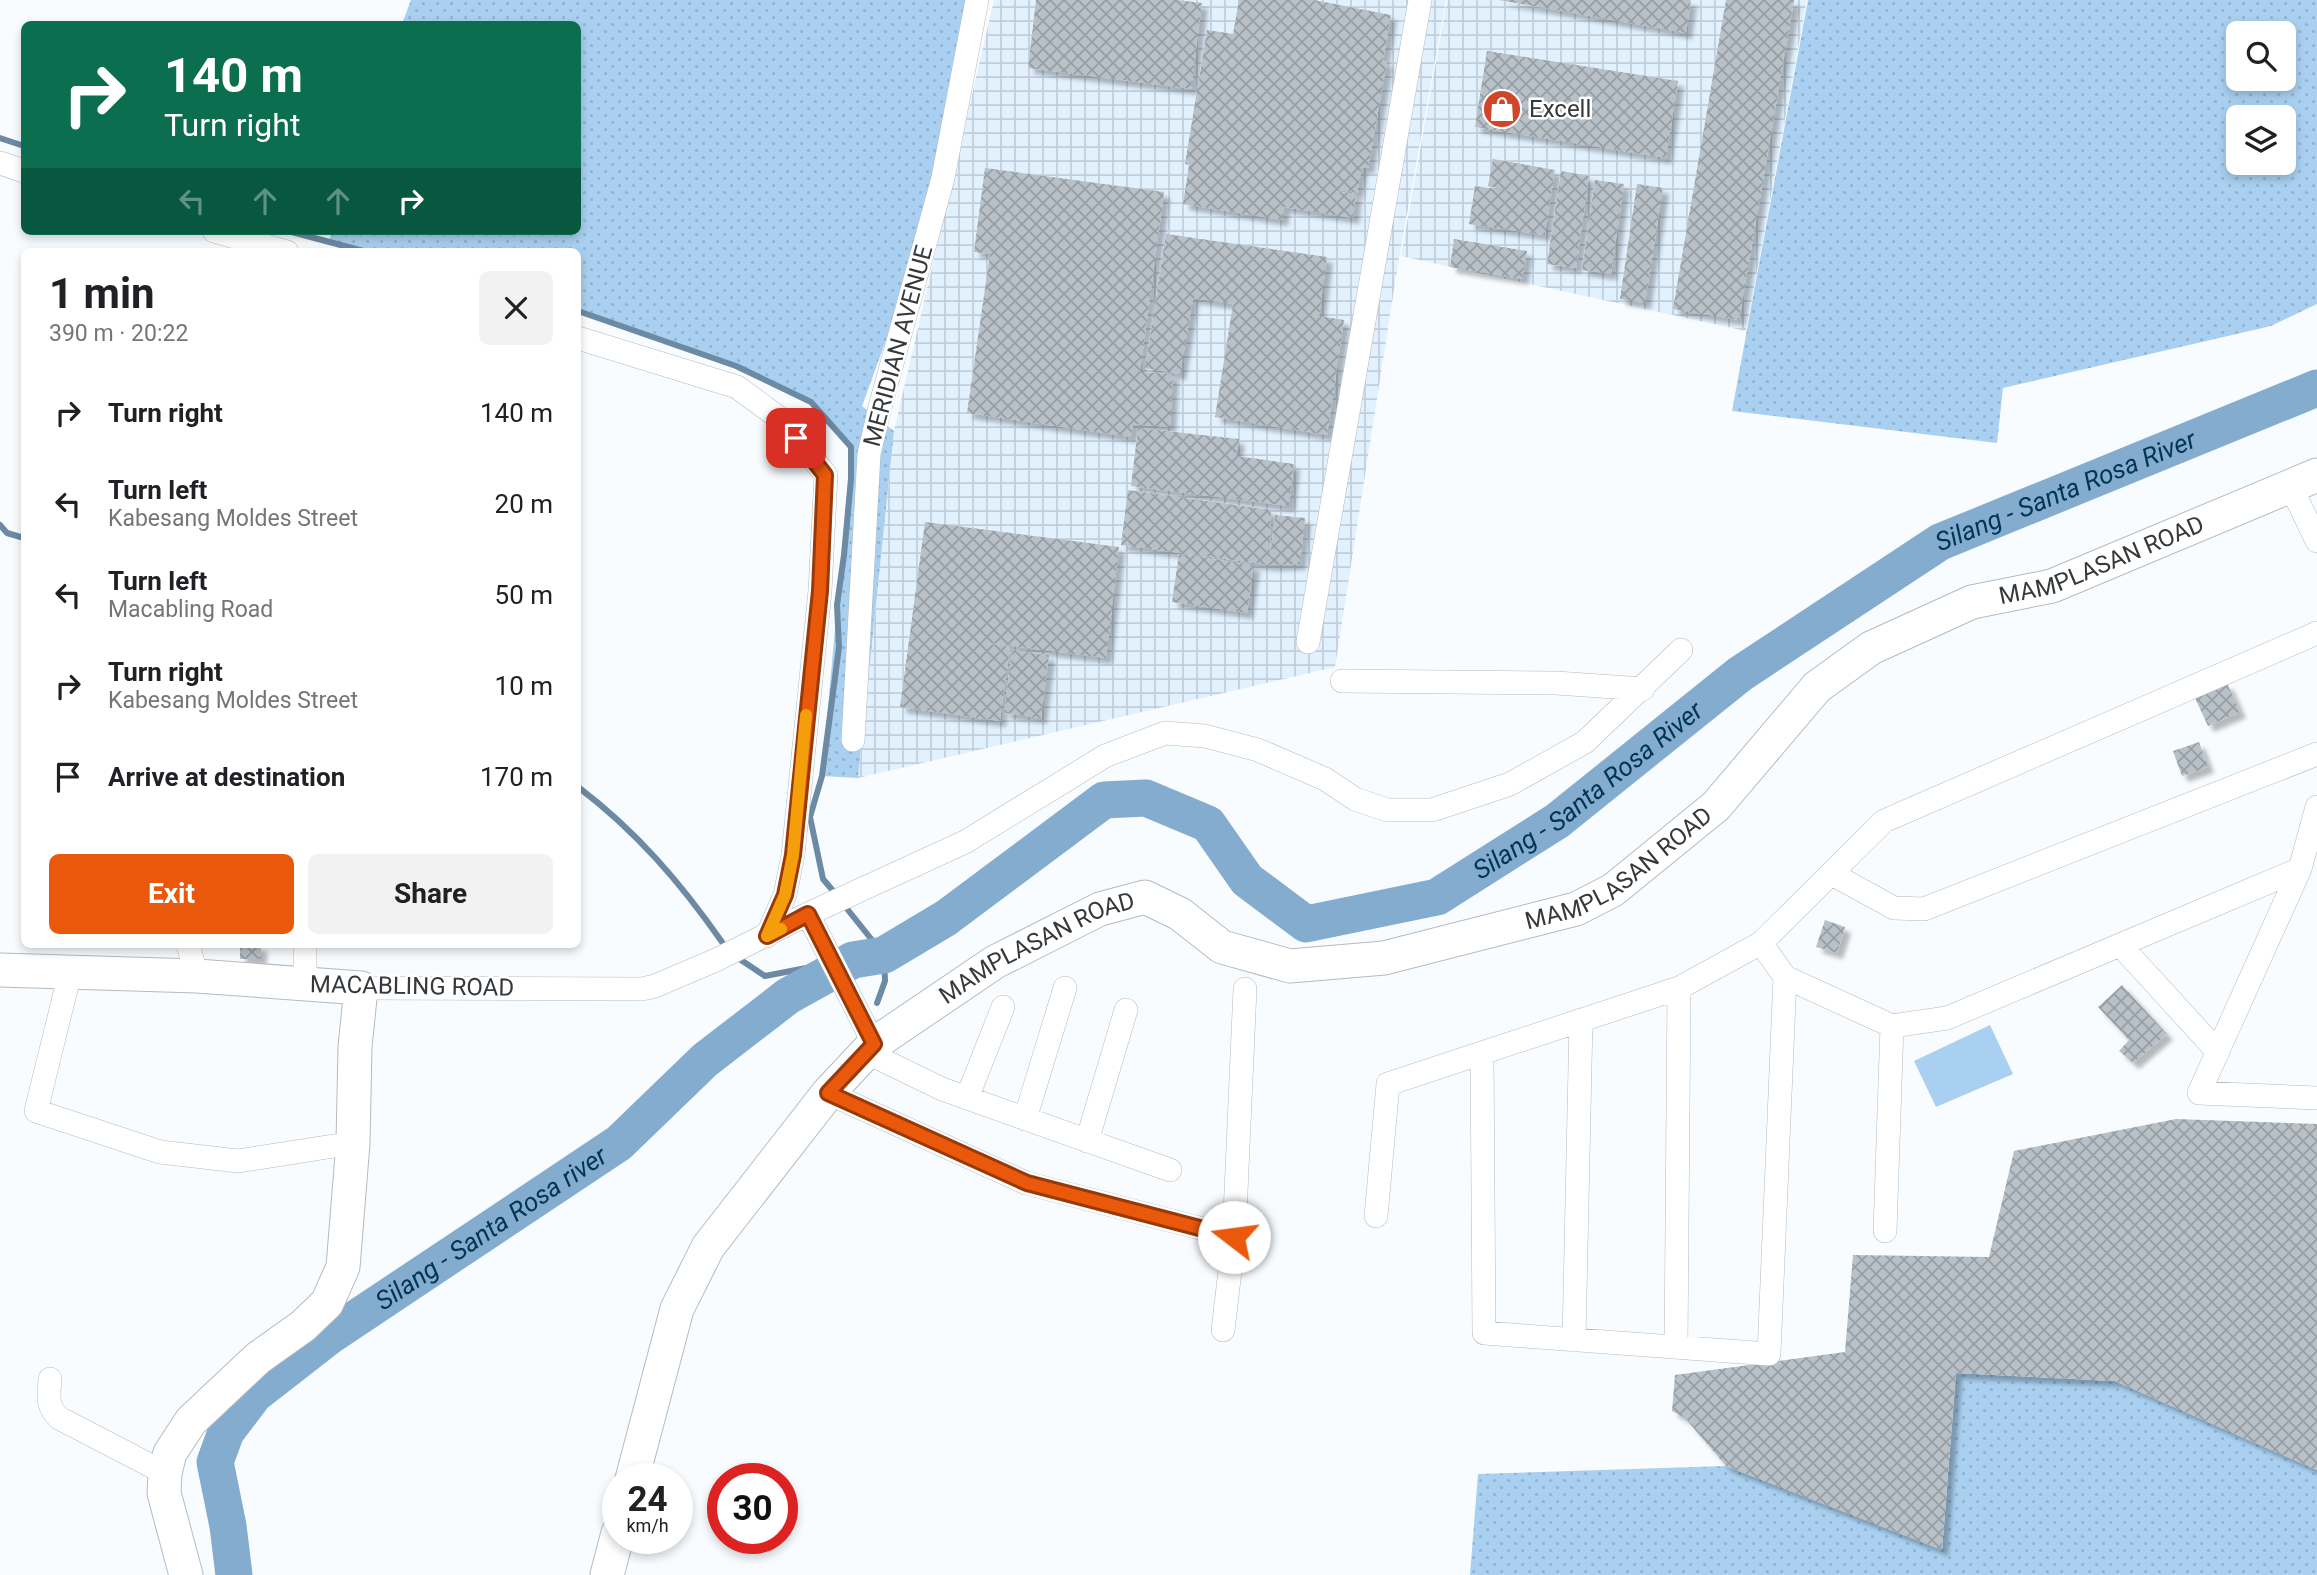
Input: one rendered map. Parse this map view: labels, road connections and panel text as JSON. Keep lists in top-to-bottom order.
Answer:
{
  "streets": {
    "street": ["MERIDIAN AVENUE", "MAMPLASAN ROAD", "MACABLING ROAD"]
  },
  "water": ["Silang - Santa Rosa River", "Silang - Santa Rosa river"],
  "places": {
    "shop": ["Excell"]
  },
  "page": {
    "turn": ["140 m", "Turn right"],
    "heading": ["1 min", "390 m · 20:22"],
    "list": [
      {
        "name": "Turn right",
        "value": "140 m"
      },
      {
        "name": "Turn left",
        "note": "Kabesang Moldes Street",
        "value": "20 m"
      },
      {
        "name": "Turn left",
        "note": "Macabling Road",
        "value": "50 m"
      },
      {
        "name": "Turn right",
        "note": "Kabesang Moldes Street",
        "value": "10 m"
      },
      {
        "name": "Arrive at destination",
        "value": "170 m"
      }
    ],
    "buttons": ["Exit", "Share"],
    "speed": "24 km/h",
    "limit": "30"
  }
}
